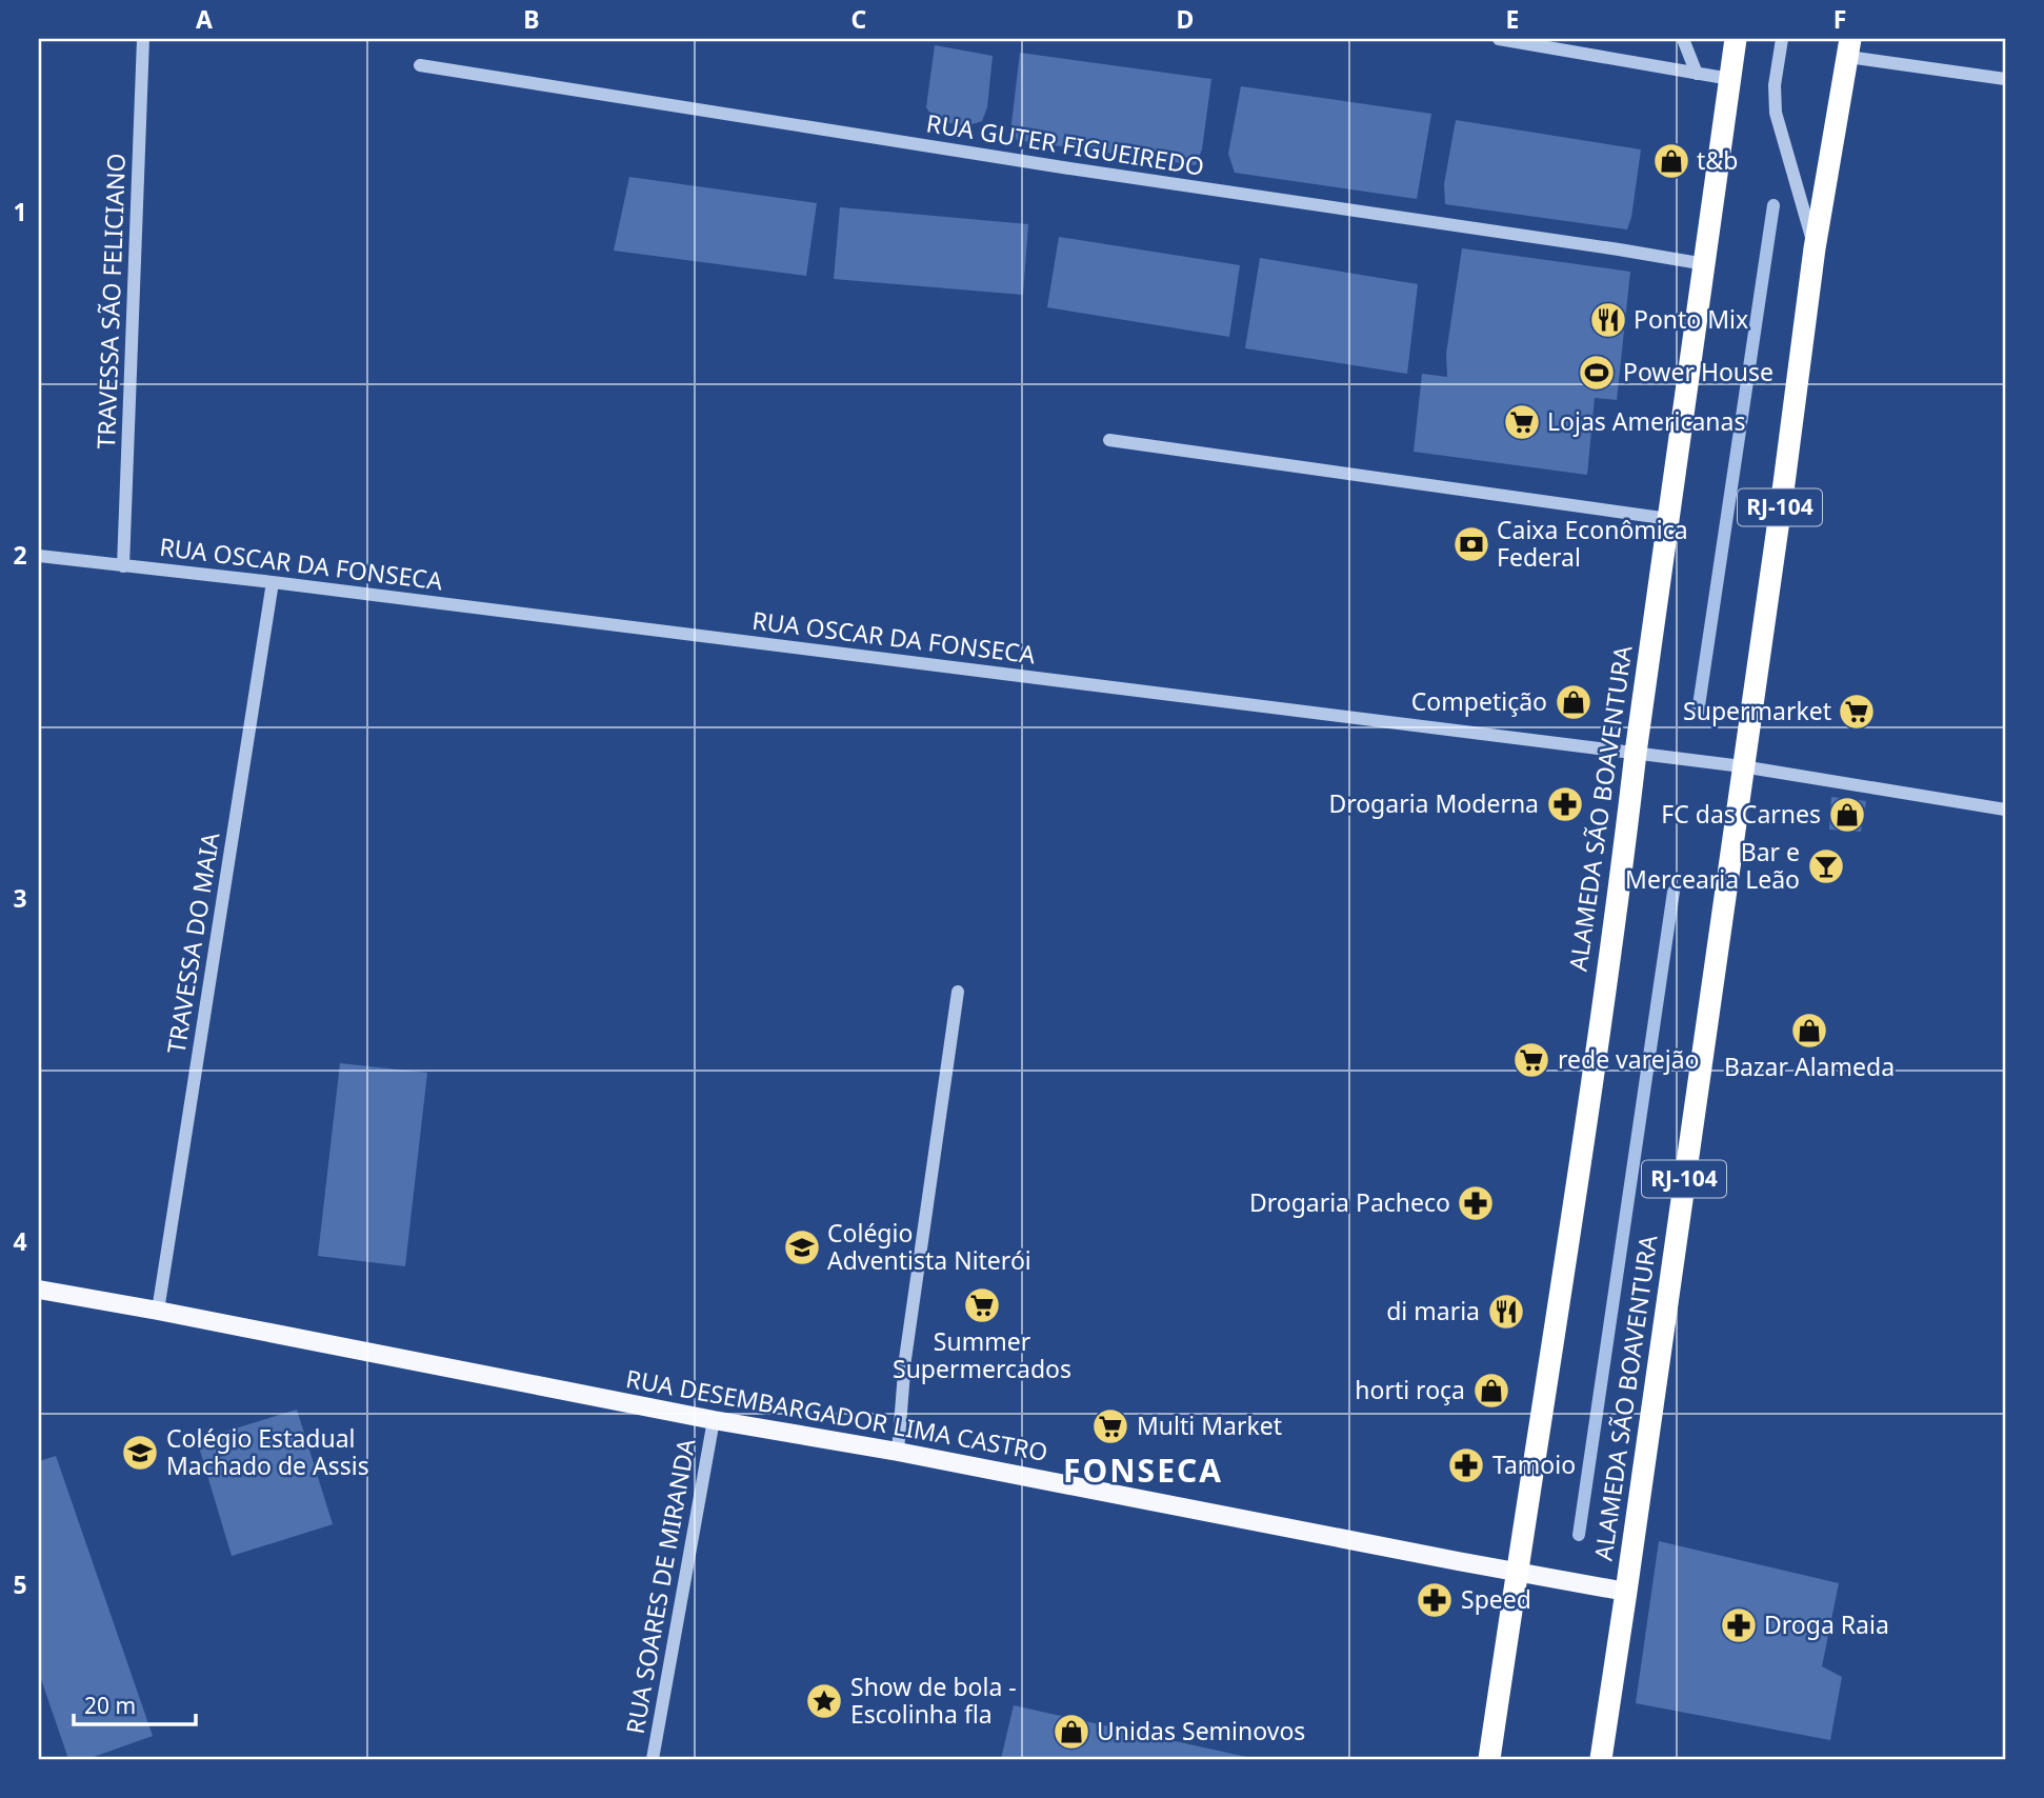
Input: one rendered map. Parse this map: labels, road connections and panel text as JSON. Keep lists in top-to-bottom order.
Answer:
{
  "streets": {
    "highway": ["RJ-104", "ALAMEDA SÃO BOAVENTURA"],
    "main road": ["RUA DESEMBARGADOR LIMA CASTRO"],
    "street": [
      "RUA GUTER FIGUEIREDO",
      "TRAVESSA SÃO FELICIANO",
      "RUA OSCAR DA FONSECA",
      "TRAVESSA DO MAIA",
      "RUA SOARES DE MIRANDA"
    ]
  },
  "crossings": [
    ["RUA GUTER FIGUEIREDO", "ALAMEDA SÃO BOAVENTURA"],
    ["TRAVESSA SÃO FELICIANO", "RUA OSCAR DA FONSECA"],
    ["RUA OSCAR DA FONSECA", "ALAMEDA SÃO BOAVENTURA"],
    ["RUA OSCAR DA FONSECA", "TRAVESSA DO MAIA"],
    ["ALAMEDA SÃO BOAVENTURA", "RUA DESEMBARGADOR LIMA CASTRO"],
    ["TRAVESSA DO MAIA", "RUA DESEMBARGADOR LIMA CASTRO"],
    ["RUA DESEMBARGADOR LIMA CASTRO", "RUA SOARES DE MIRANDA"]
  ],
  "districts": ["FONSECA"],
  "places": {
    "shop": [
      "t&b",
      "Competição",
      "FC das Carnes",
      "Bazar Alameda",
      "horti roça",
      "Unidas Seminovos"
    ],
    "restaurant": ["Ponto Mix", "di maria"],
    "sports": ["Power House"],
    "supermarket": [
      "Lojas Americanas",
      "Supermarket",
      "rede varejão",
      "Summer Supermercados",
      "Multi Market"
    ],
    "bank": ["Caixa Econômica Federal"],
    "pharmacy": [
      "Drogaria Moderna",
      "Drogaria Pacheco",
      "Tamoio",
      "Speed",
      "Droga Raia"
    ],
    "bar": ["Bar e Mercearia Leão"],
    "school or university": ["Colégio Adventista Niterói", "Colégio Estadual Machado de Assis"],
    "place": ["Show de bola - Escolinha fla"]
  },
  "scale_bar": "20 m",
  "grid": {
    "columns": [
      "A",
      "B",
      "C",
      "D",
      "E",
      "F"
    ],
    "rows": [
      "1",
      "2",
      "3",
      "4",
      "5"
    ]
  }
}
